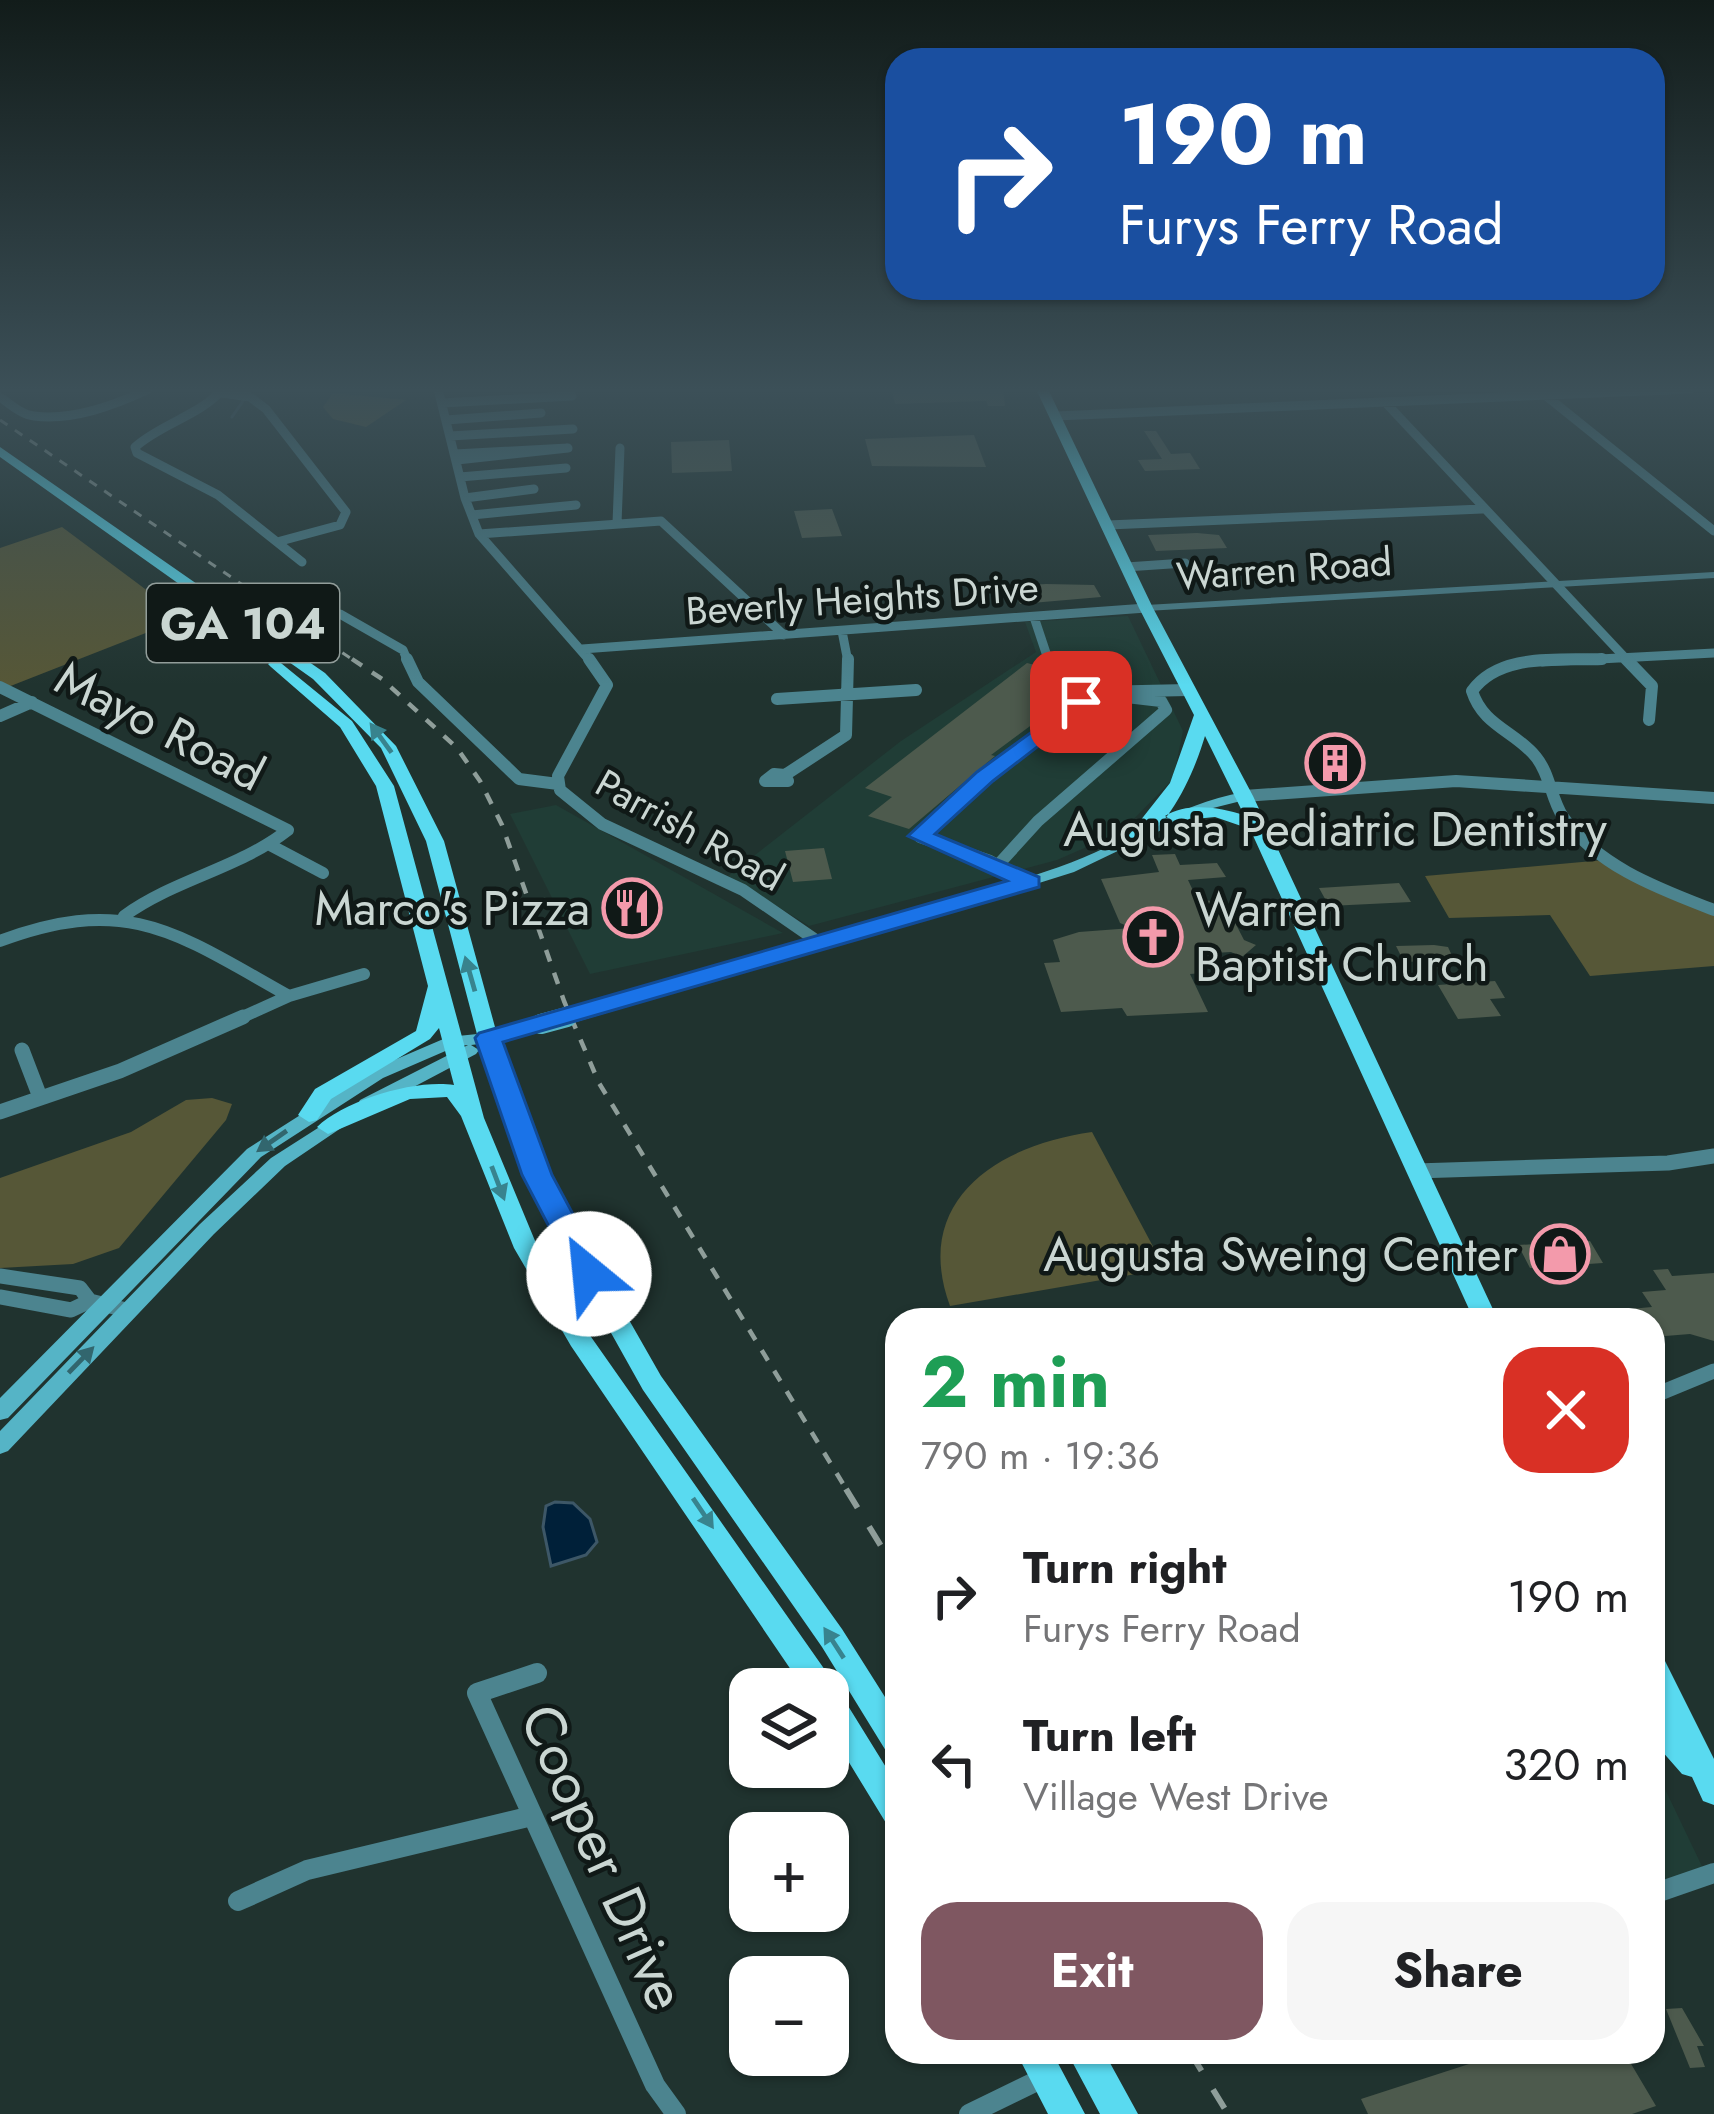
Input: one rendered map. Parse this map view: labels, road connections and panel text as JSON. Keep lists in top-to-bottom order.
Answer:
{
  "streets": {
    "main road": ["GA 104"],
    "street": [
      "Warren Road",
      "Beverly Heights Drive",
      "Mayo Road",
      "Parrish Road",
      "Cooper Drive"
    ]
  },
  "crossings": [
    ["Warren Road", "Beverly Heights Drive"],
    ["Beverly Heights Drive", "Parrish Road"]
  ],
  "places": {
    "building": ["Augusta Pediatric Dentistry"],
    "restaurant": ["Marco's Pizza"],
    "church": ["Warren Baptist Church"],
    "shop": ["Augusta Sweing Center"]
  },
  "page": {
    "turn": ["190 m", "Furys Ferry Road"],
    "heading": ["2 min", "790 m · 19:36"],
    "list": [
      {
        "name": "Turn right",
        "note": "Furys Ferry Road",
        "value": "190 m"
      },
      {
        "name": "Turn left",
        "note": "Village West Drive",
        "value": "320 m"
      }
    ],
    "map_buttons": ["+", "−"],
    "buttons": ["Exit", "Share"]
  }
}
